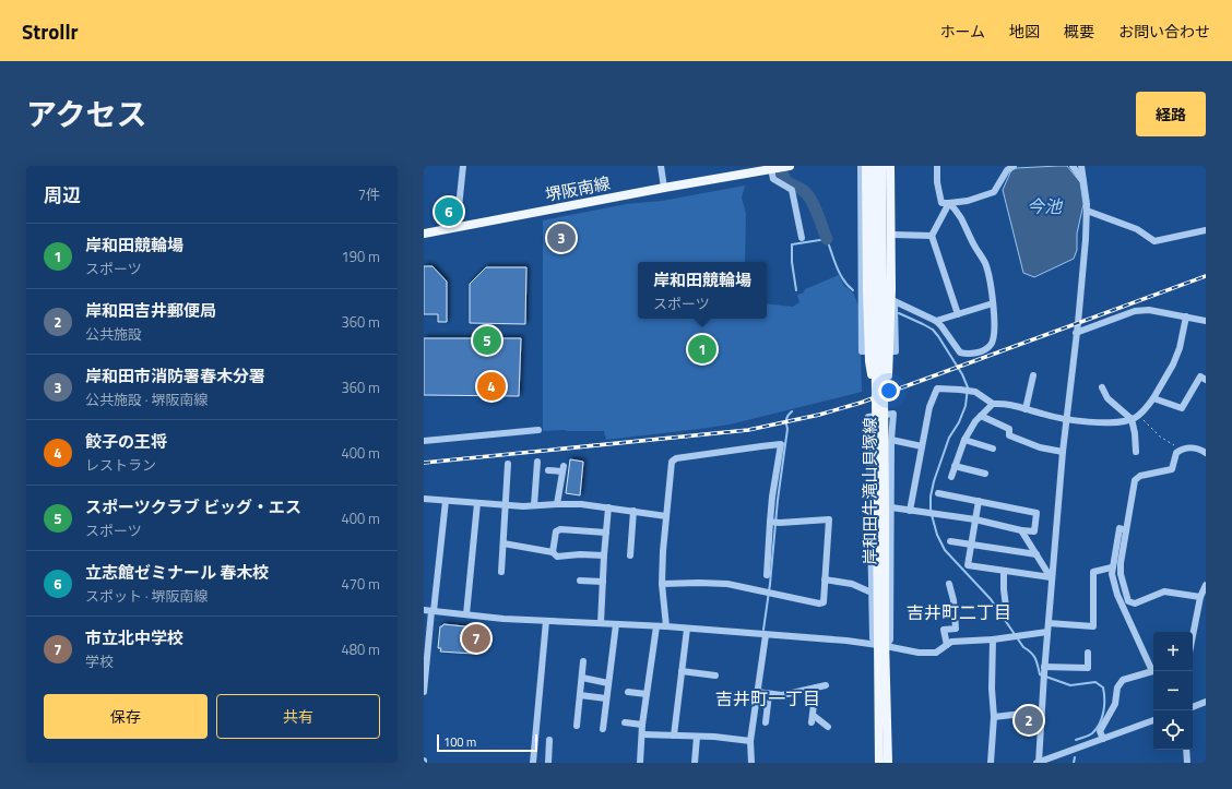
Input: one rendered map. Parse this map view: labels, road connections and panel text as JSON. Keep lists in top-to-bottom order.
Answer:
{
  "streets": {
    "main road": ["堺阪南線", "岸和田牛滝山貝塚線"]
  },
  "districts": ["吉井町二丁目", "吉井町一丁目"],
  "water": ["今池"],
  "scale_bar": "100 m",
  "page": {
    "header": "Strollr",
    "nav": [
      "ホーム",
      "地図",
      "概要",
      "お問い合わせ"
    ],
    "title": "アクセス",
    "buttons": [
      "経路",
      ["保存", "共有"]
    ],
    "heading": ["周辺", "7件"],
    "pins": [
      "6",
      "3",
      "5",
      "1",
      "4",
      "7",
      "2"
    ],
    "list": [
      {
        "mark": "1",
        "name": "岸和田競輪場",
        "note": "スポーツ",
        "value": "190 m"
      },
      {
        "mark": "2",
        "name": "岸和田吉井郵便局",
        "note": "公共施設",
        "value": "360 m"
      },
      {
        "mark": "3",
        "name": "岸和田市消防署春木分署",
        "note": "公共施設 · 堺阪南線",
        "value": "360 m"
      },
      {
        "mark": "4",
        "name": "餃子の王将",
        "note": "レストラン",
        "value": "400 m"
      },
      {
        "mark": "5",
        "name": "スポーツクラブ ビッグ・エス",
        "note": "スポーツ",
        "value": "400 m"
      },
      {
        "mark": "6",
        "name": "立志館ゼミナール 春木校",
        "note": "スポット · 堺阪南線",
        "value": "470 m"
      },
      {
        "mark": "7",
        "name": "市立北中学校",
        "note": "学校",
        "value": "480 m"
      }
    ],
    "popup": ["岸和田競輪場", "スポーツ"],
    "map_buttons": ["+", "−"],
    "scale": "100 m"
  }
}
